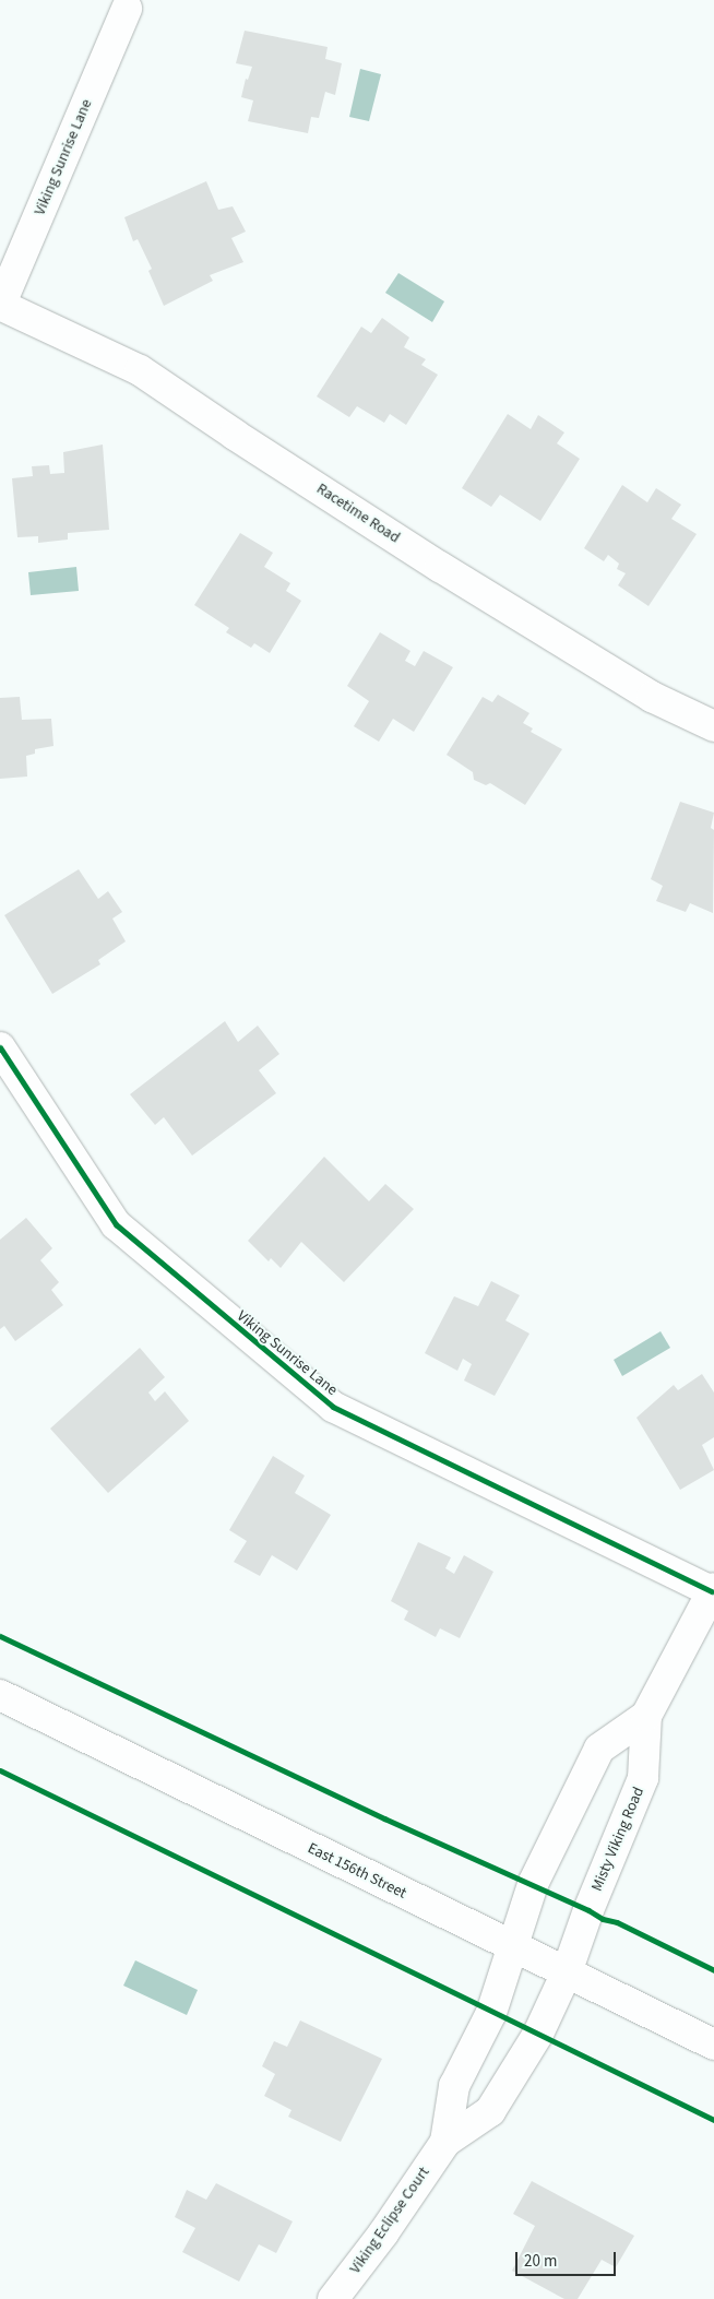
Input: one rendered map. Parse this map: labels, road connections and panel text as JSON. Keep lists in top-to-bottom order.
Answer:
{
  "streets": {
    "street": [
      "Viking Sunrise Lane",
      "Racetime Road",
      "Misty Viking Road",
      "East 156th Street",
      "Viking Eclipse Court"
    ]
  },
  "crossings": [
    ["Viking Sunrise Lane", "Racetime Road"],
    ["Viking Sunrise Lane", "Misty Viking Road"],
    ["Misty Viking Road", "East 156th Street"],
    ["Misty Viking Road", "Viking Eclipse Court"],
    ["East 156th Street", "Viking Eclipse Court"]
  ],
  "scale_bar": "20 m"
}
